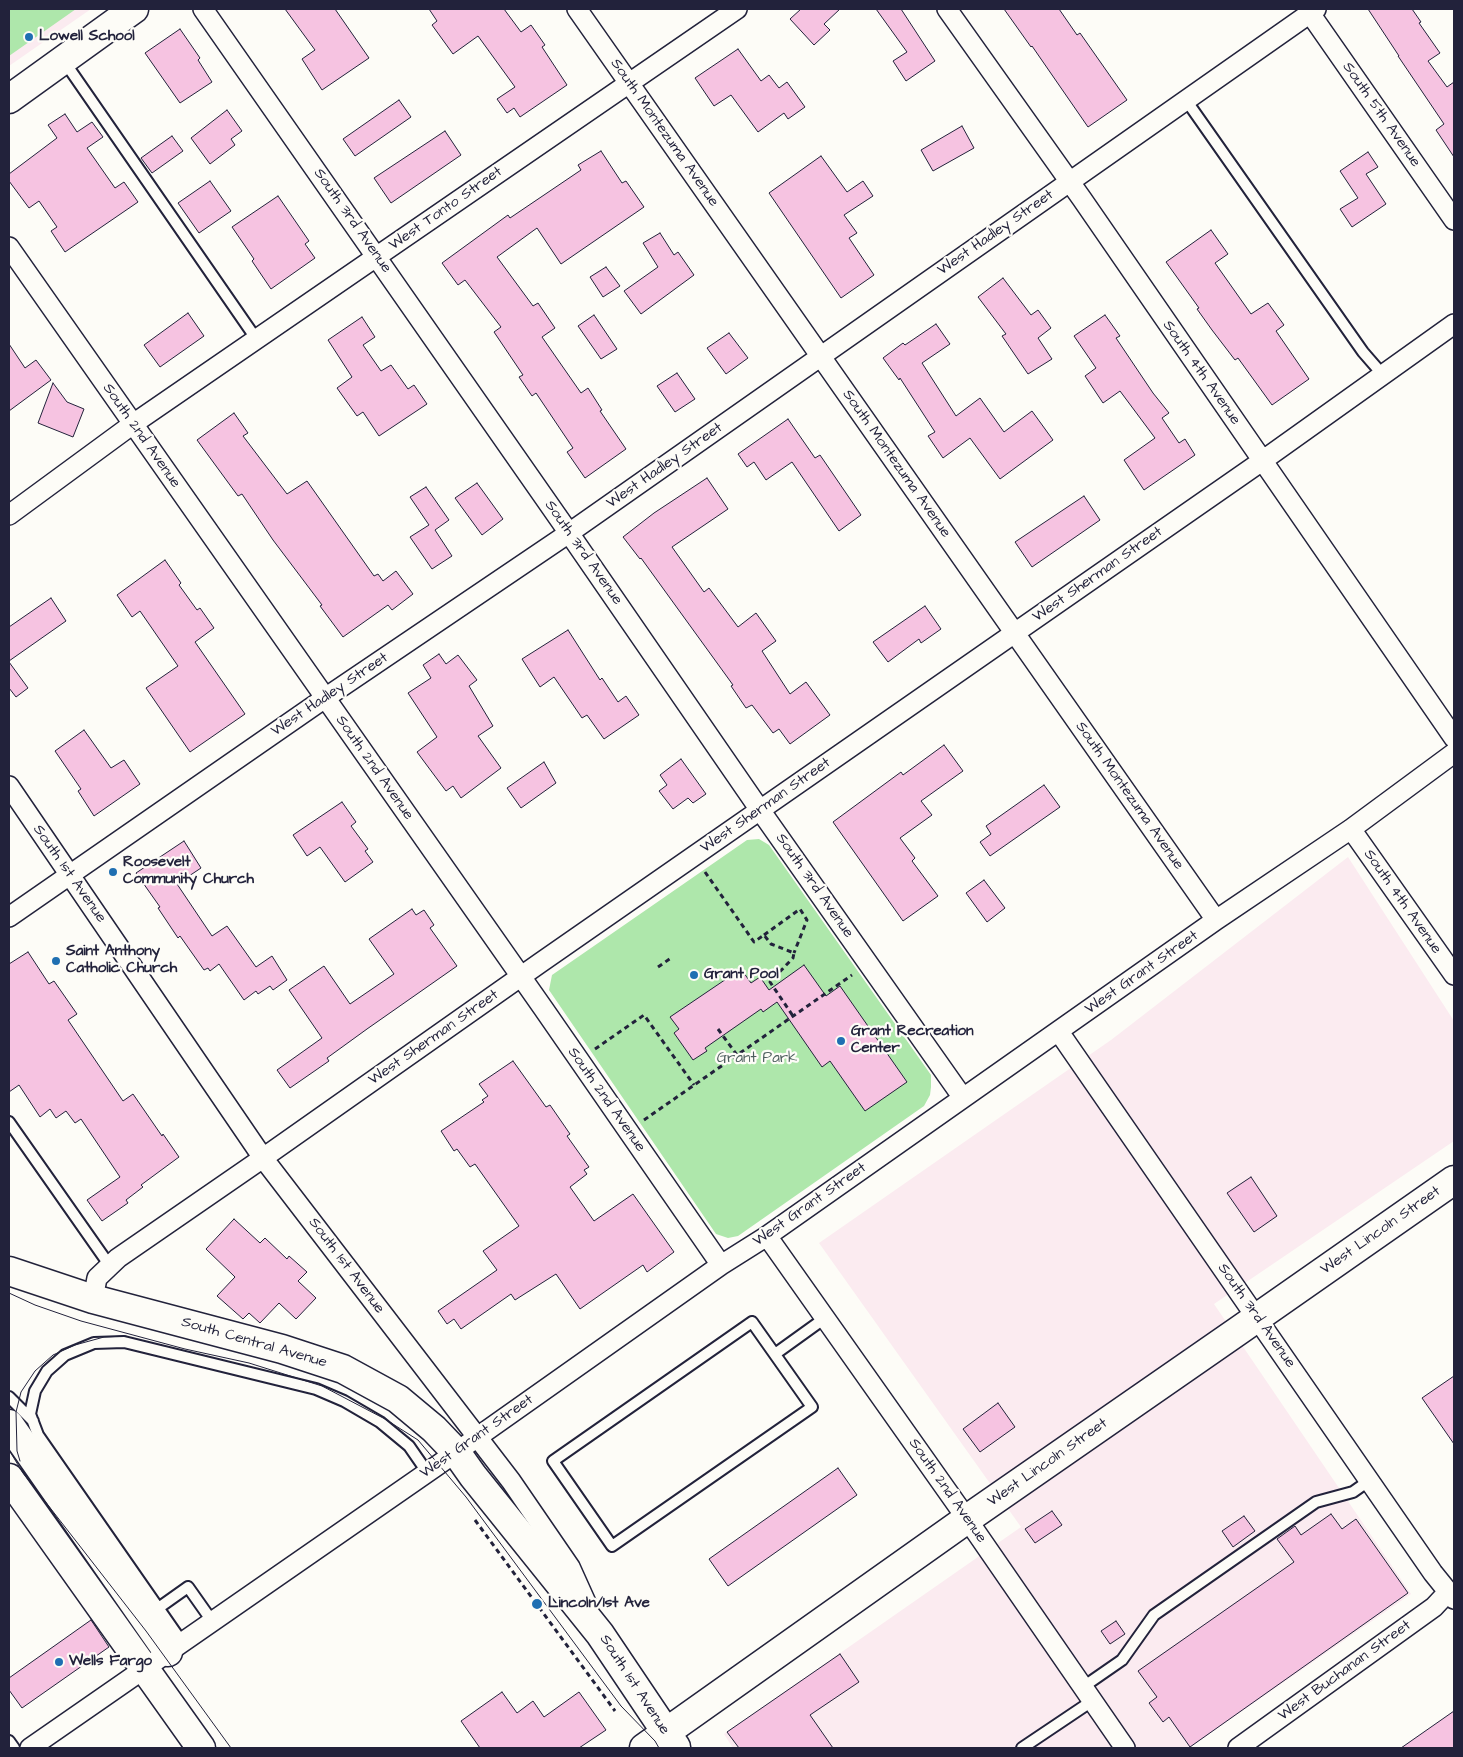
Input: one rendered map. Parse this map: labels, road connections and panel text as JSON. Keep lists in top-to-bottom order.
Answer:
{
  "streets": {
    "main road": ["South 1st Avenue", "West Lincoln Street", "South Central Avenue"],
    "street": [
      "South 5th Avenue",
      "South Montezuma Avenue",
      "West Tonto Street",
      "South 3rd Avenue",
      "West Hadley Street",
      "South 4th Avenue",
      "South 2nd Avenue",
      "West Sherman Street",
      "West Grant Street",
      "West Buchanan Street"
    ]
  },
  "crossings": [
    ["South 5th Avenue", "West Hadley Street"],
    ["South Montezuma Avenue", "West Tonto Street"],
    ["South Montezuma Avenue", "West Hadley Street"],
    ["South Montezuma Avenue", "West Sherman Street"],
    ["South Montezuma Avenue", "West Grant Street"],
    ["West Tonto Street", "South 3rd Avenue"],
    ["West Tonto Street", "South 2nd Avenue"],
    ["South 3rd Avenue", "West Hadley Street"],
    ["South 3rd Avenue", "West Sherman Street"],
    ["South 3rd Avenue", "West Grant Street"],
    ["South 3rd Avenue", "West Lincoln Street"],
    ["South 3rd Avenue", "West Buchanan Street"],
    ["West Hadley Street", "South 4th Avenue"],
    ["West Hadley Street", "South 2nd Avenue"],
    ["West Hadley Street", "South 1st Avenue"],
    ["South 4th Avenue", "West Sherman Street"],
    ["South 4th Avenue", "West Grant Street"],
    ["South 2nd Avenue", "West Sherman Street"],
    ["South 2nd Avenue", "West Grant Street"],
    ["South 2nd Avenue", "West Lincoln Street"],
    ["West Sherman Street", "South 1st Avenue"],
    ["West Sherman Street", "South Central Avenue"],
    ["South 1st Avenue", "West Grant Street"],
    ["South 1st Avenue", "West Lincoln Street"],
    ["South 1st Avenue", "South Central Avenue"],
    ["West Grant Street", "South Central Avenue"]
  ],
  "parks": ["Grant Park"],
  "places": [
    "Lowell School",
    "Roosevelt Community Church",
    "Saint Anthony Catholic Church",
    "Grant Pool",
    "Grant Recreation Center",
    "Lincoln/1st Ave",
    "Wells Fargo"
  ]
}
